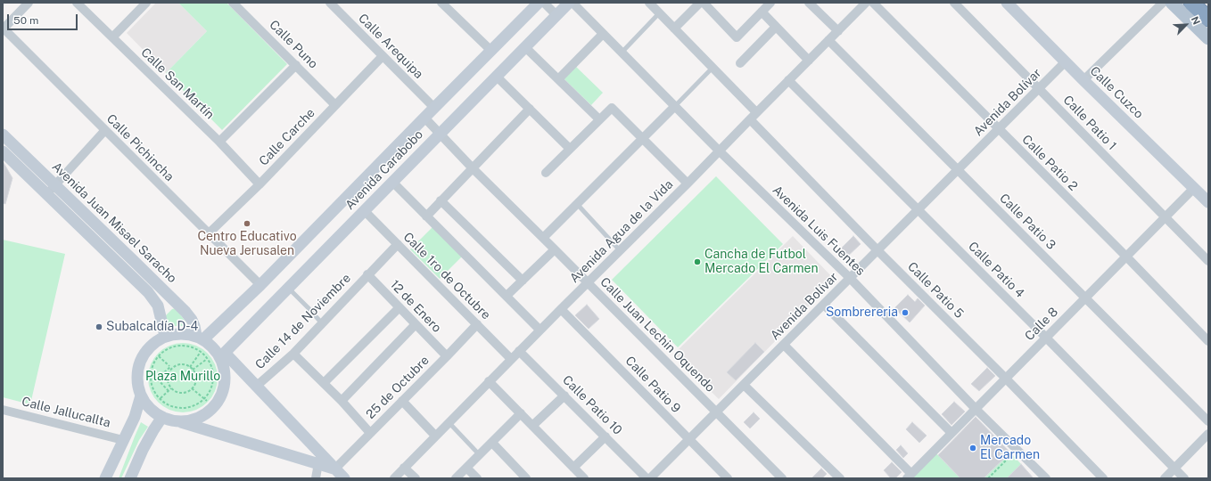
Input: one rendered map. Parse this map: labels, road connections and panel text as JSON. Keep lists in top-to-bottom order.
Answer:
{
  "streets": {
    "street": [
      "Calle Puno",
      "Calle Arequipa",
      "Calle San Martín",
      "Calle Cuzco",
      "Avenida Bolívar",
      "Calle Patio 1",
      "Calle Carche",
      "Calle Pichincha",
      "Calle Patio 2",
      "Avenida Carabobo",
      "Calle Patio 3",
      "Avenida Juan Misael Saracho",
      "Avenida Luis Fuentes",
      "Avenida Agua de la Vida",
      "Calle Patio 4",
      "Calle 1ro de Octubre",
      "Calle Patio 5",
      "12 de Enero",
      "Calle 14 de Noviembre",
      "Calle 8",
      "Calle Juan Lechin Oquendo",
      "Calle Patio 9",
      "25 de Octubre",
      "Calle Patio 10",
      "Calle Jallucallta"
    ]
  },
  "crossings": [
    ["Calle Puno", "Calle Carche"],
    ["Calle Arequipa", "Calle Carche"],
    ["Calle Arequipa", "Avenida Carabobo"],
    ["Calle San Martín", "Calle Carche"],
    ["Calle Cuzco", "Avenida Bolívar"],
    ["Calle Cuzco", "Calle 8"],
    ["Avenida Bolívar", "Calle Patio 1"],
    ["Avenida Bolívar", "Calle Patio 2"],
    ["Avenida Bolívar", "Calle Patio 3"],
    ["Avenida Bolívar", "Avenida Luis Fuentes"],
    ["Avenida Bolívar", "Calle Patio 4"],
    ["Avenida Bolívar", "Calle Patio 5"],
    ["Avenida Bolívar", "Calle Juan Lechin Oquendo"],
    ["Avenida Bolívar", "Calle Patio 9"],
    ["Calle Patio 1", "Calle 8"],
    ["Calle Carche", "Calle Pichincha"],
    ["Calle Pichincha", "Avenida Carabobo"],
    ["Calle Patio 2", "Calle 8"],
    ["Avenida Carabobo", "Avenida Juan Misael Saracho"],
    ["Avenida Carabobo", "Calle 1ro de Octubre"],
    ["Avenida Carabobo", "Calle Juan Lechin Oquendo"],
    ["Calle Patio 3", "Avenida Agua de la Vida"],
    ["Calle Patio 3", "Calle 8"],
    ["Avenida Luis Fuentes", "Avenida Agua de la Vida"],
    ["Avenida Luis Fuentes", "Calle 8"],
    ["Avenida Agua de la Vida", "Calle Patio 4"],
    ["Avenida Agua de la Vida", "Calle 1ro de Octubre"],
    ["Avenida Agua de la Vida", "Calle Patio 5"],
    ["Avenida Agua de la Vida", "Calle Juan Lechin Oquendo"],
    ["Avenida Agua de la Vida", "Calle Patio 9"],
    ["Avenida Agua de la Vida", "Calle Patio 10"],
    ["Calle Patio 4", "Calle 8"],
    ["Calle 1ro de Octubre", "Calle 14 de Noviembre"],
    ["Calle 1ro de Octubre", "25 de Octubre"],
    ["Calle Patio 5", "Calle 8"],
    ["12 de Enero", "Calle 14 de Noviembre"],
    ["12 de Enero", "25 de Octubre"]
  ],
  "parks": ["Plaza Murillo"],
  "places": [
    "Centro Educativo Nueva Jerusalen",
    "Cancha de Futbol Mercado El Carmen",
    "Sombrereria",
    "Subalcaldía D-4",
    "Mercado El Carmen"
  ],
  "scale_bar": "50 m",
  "north": "top right"
}
